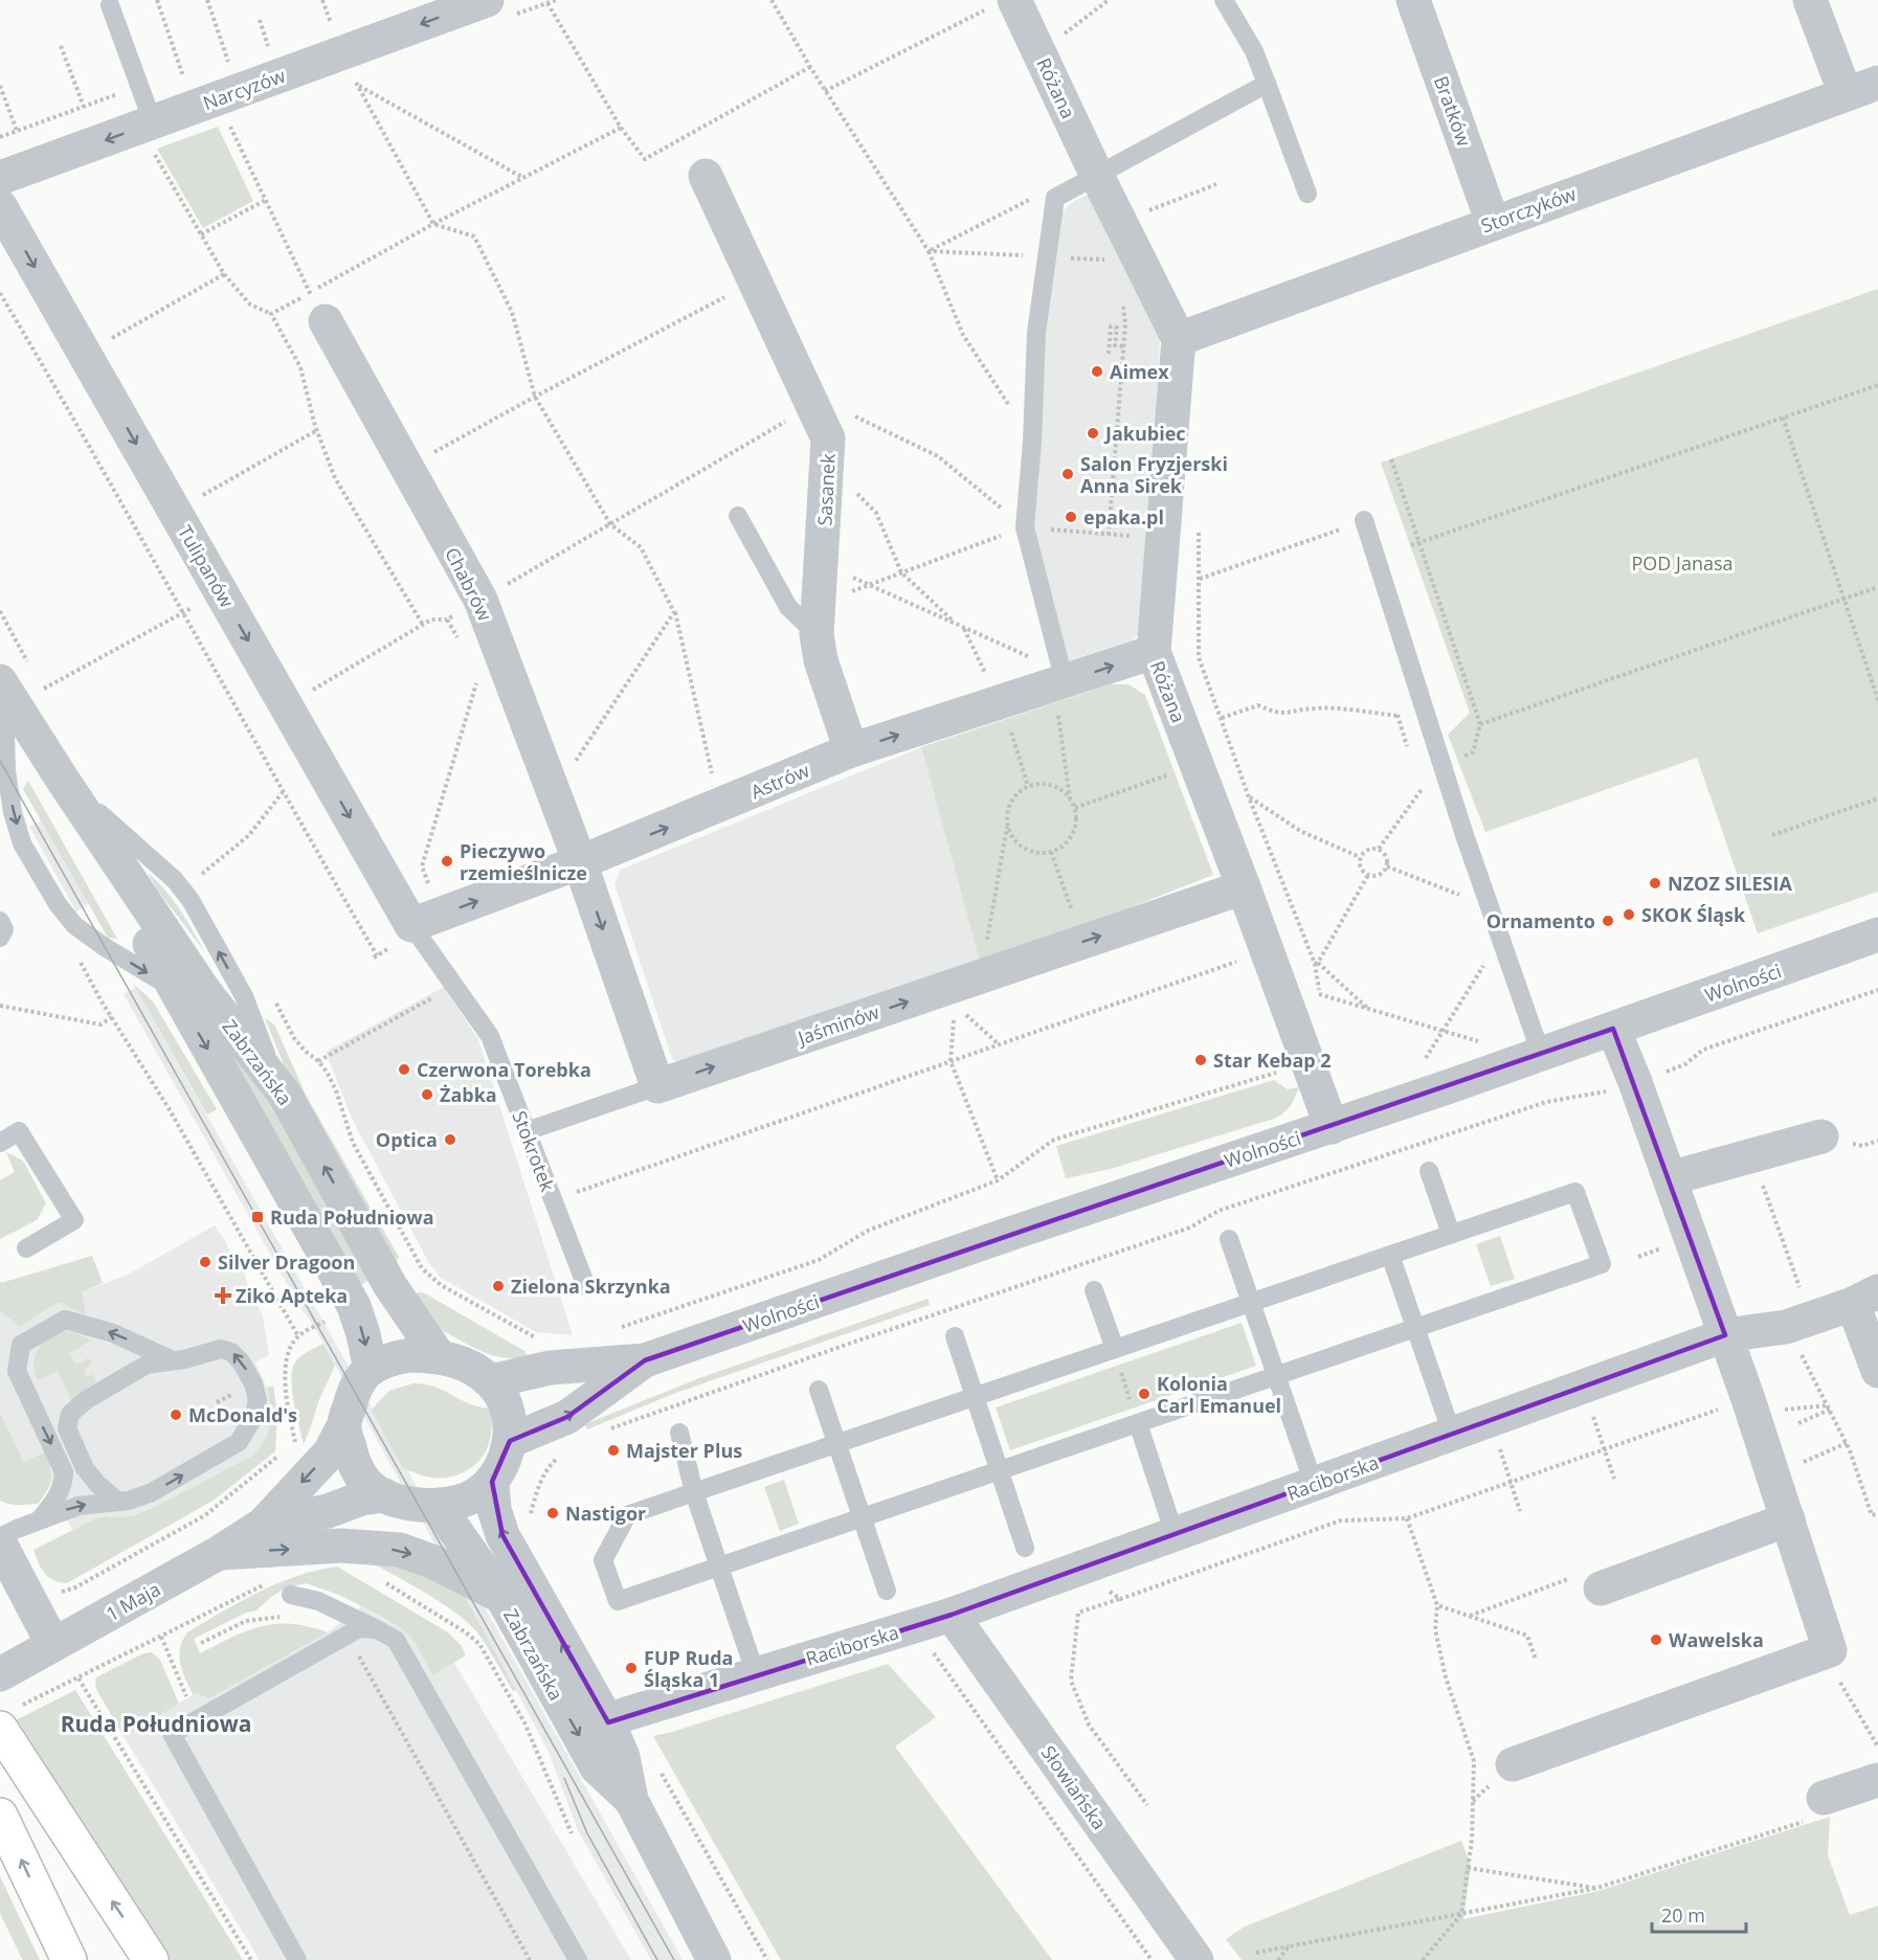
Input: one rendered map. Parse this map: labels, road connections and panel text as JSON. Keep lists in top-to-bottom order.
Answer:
{
  "streets": {
    "street": [
      "Różana",
      "Narcyzów",
      "Bratków",
      "Storczyków",
      "Sasanek",
      "Tulipanów",
      "Chabrów",
      "Astrów",
      "Wolności",
      "Jaśminów",
      "Zabrzańska",
      "Raciborska",
      "1 Maja",
      "Słowiańska"
    ],
    "lane": ["Stokrotek"]
  },
  "crossings": [
    ["Różana", "Storczyków"],
    ["Różana", "Astrów"],
    ["Różana", "Wolności"],
    ["Różana", "Jaśminów"],
    ["Bratków", "Storczyków"],
    ["Sasanek", "Astrów"],
    ["Tulipanów", "Astrów"],
    ["Tulipanów", "Stokrotek"],
    ["Chabrów", "Astrów"],
    ["Astrów", "Stokrotek"],
    ["Wolności", "Zabrzańska"],
    ["Wolności", "1 Maja"],
    ["Zabrzańska", "Raciborska"],
    ["Zabrzańska", "1 Maja"],
    ["Raciborska", "Słowiańska"]
  ],
  "one_way": [
    "Narcyzów",
    "Tulipanów",
    "Astrów",
    "Jaśminów"
  ],
  "districts": ["Ruda Południowa"],
  "parks": ["POD Janasa"],
  "places": {
    "other": [
      "Aimex",
      "Jakubiec",
      "Salon Fryzjerski Anna Sirek",
      "epaka.pl",
      "Pieczywo rzemieślnicze",
      "NZOZ SILESIA",
      "SKOK Śląsk",
      "Ornamento",
      "Star Kebap 2",
      "Czerwona Torebka",
      "Żabka",
      "Optica",
      "Silver Dragoon",
      "Zielona Skrzynka",
      "Kolonia Carl Emanuel",
      "McDonald's",
      "Majster Plus",
      "Nastigor",
      "Wawelska",
      "FUP Ruda Śląska 1"
    ],
    "transit": ["Ruda Południowa"],
    "health": ["Ziko Apteka"]
  },
  "scale_bar": "20 m"
}
